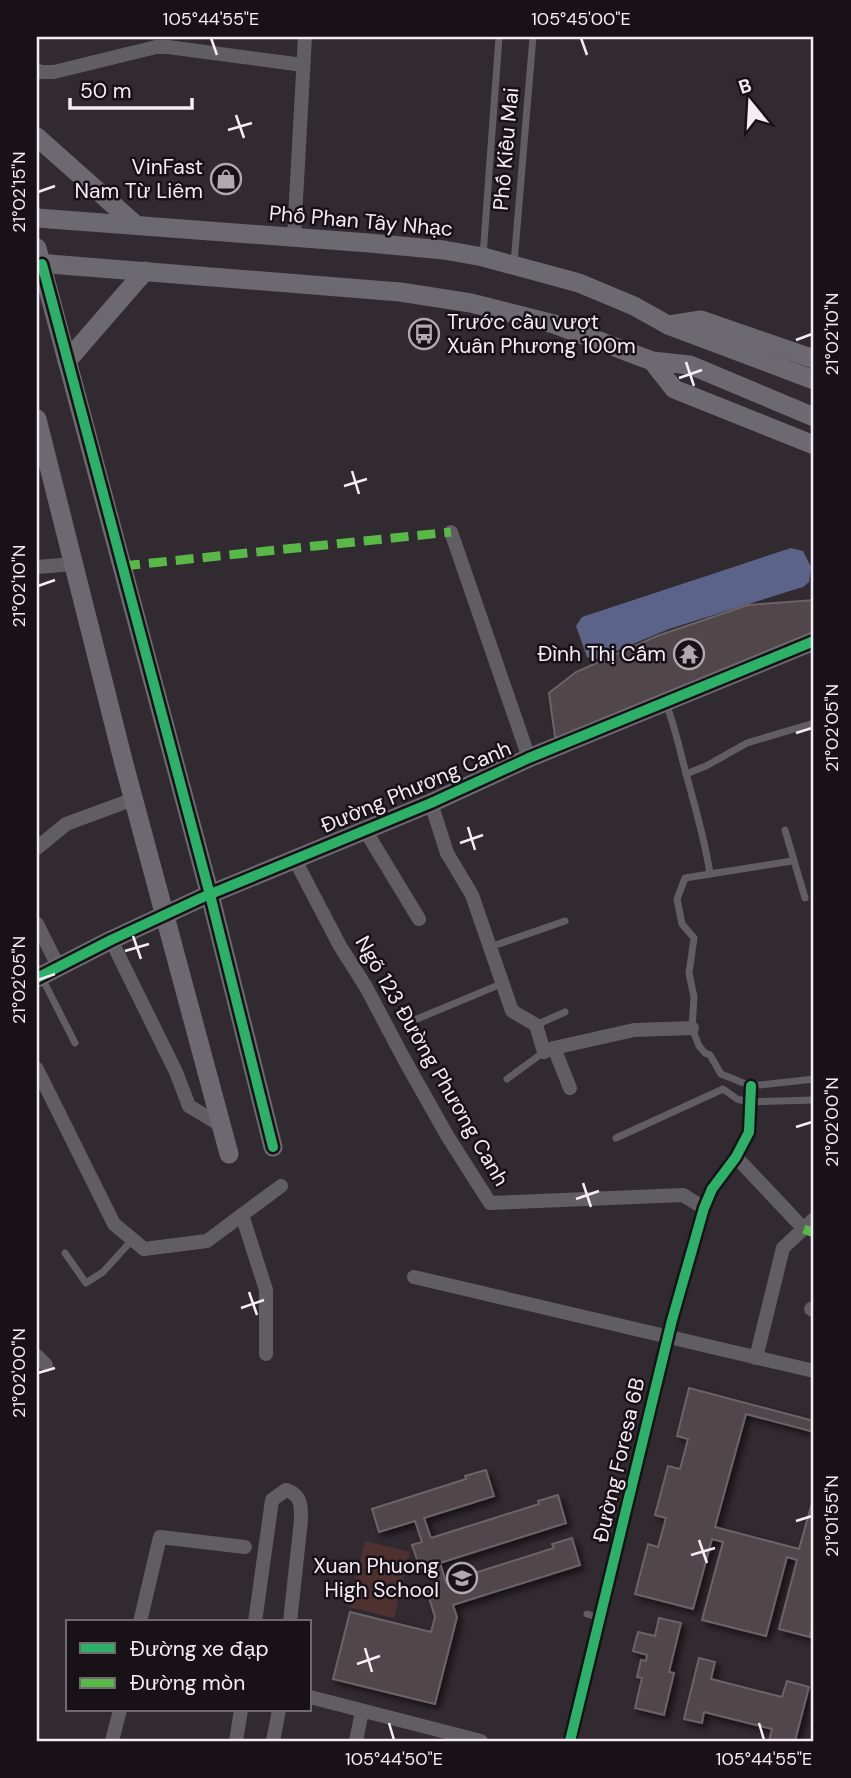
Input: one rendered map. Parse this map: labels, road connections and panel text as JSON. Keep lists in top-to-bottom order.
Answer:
{
  "streets": {
    "street": [
      "Phố Phan Tây Nhạc",
      "Đường Phương Canh",
      "Ngõ 123 Đường Phương Canh",
      "Đường Foresa 6B"
    ],
    "lane": ["Phố Kiều Mai"]
  },
  "crossings": [
    ["Phố Kiều Mai", "Phố Phan Tây Nhạc"],
    ["Đường Phương Canh", "Ngõ 123 Đường Phương Canh"],
    ["Ngõ 123 Đường Phương Canh", "Đường Foresa 6B"]
  ],
  "places": {
    "shop": ["VinFast Nam Từ Liêm"],
    "bus stop": ["Trước cầu vượt Xuân Phương 100m"],
    "temple": ["Đình Thị Cấm"],
    "school or university": ["Xuan Phuong High School"]
  },
  "legend": ["Đường xe đạp", "Đường mòn"],
  "scale_bar": "50 m",
  "north": "top",
  "coordinates": [
    "105°44'55\"E",
    "105°45'00\"E",
    "21°02'15\"N",
    "21°02'10\"N",
    "21°02'05\"N",
    "21°02'00\"N",
    "21°01'55\"N",
    "105°44'50\"E"
  ]
}
